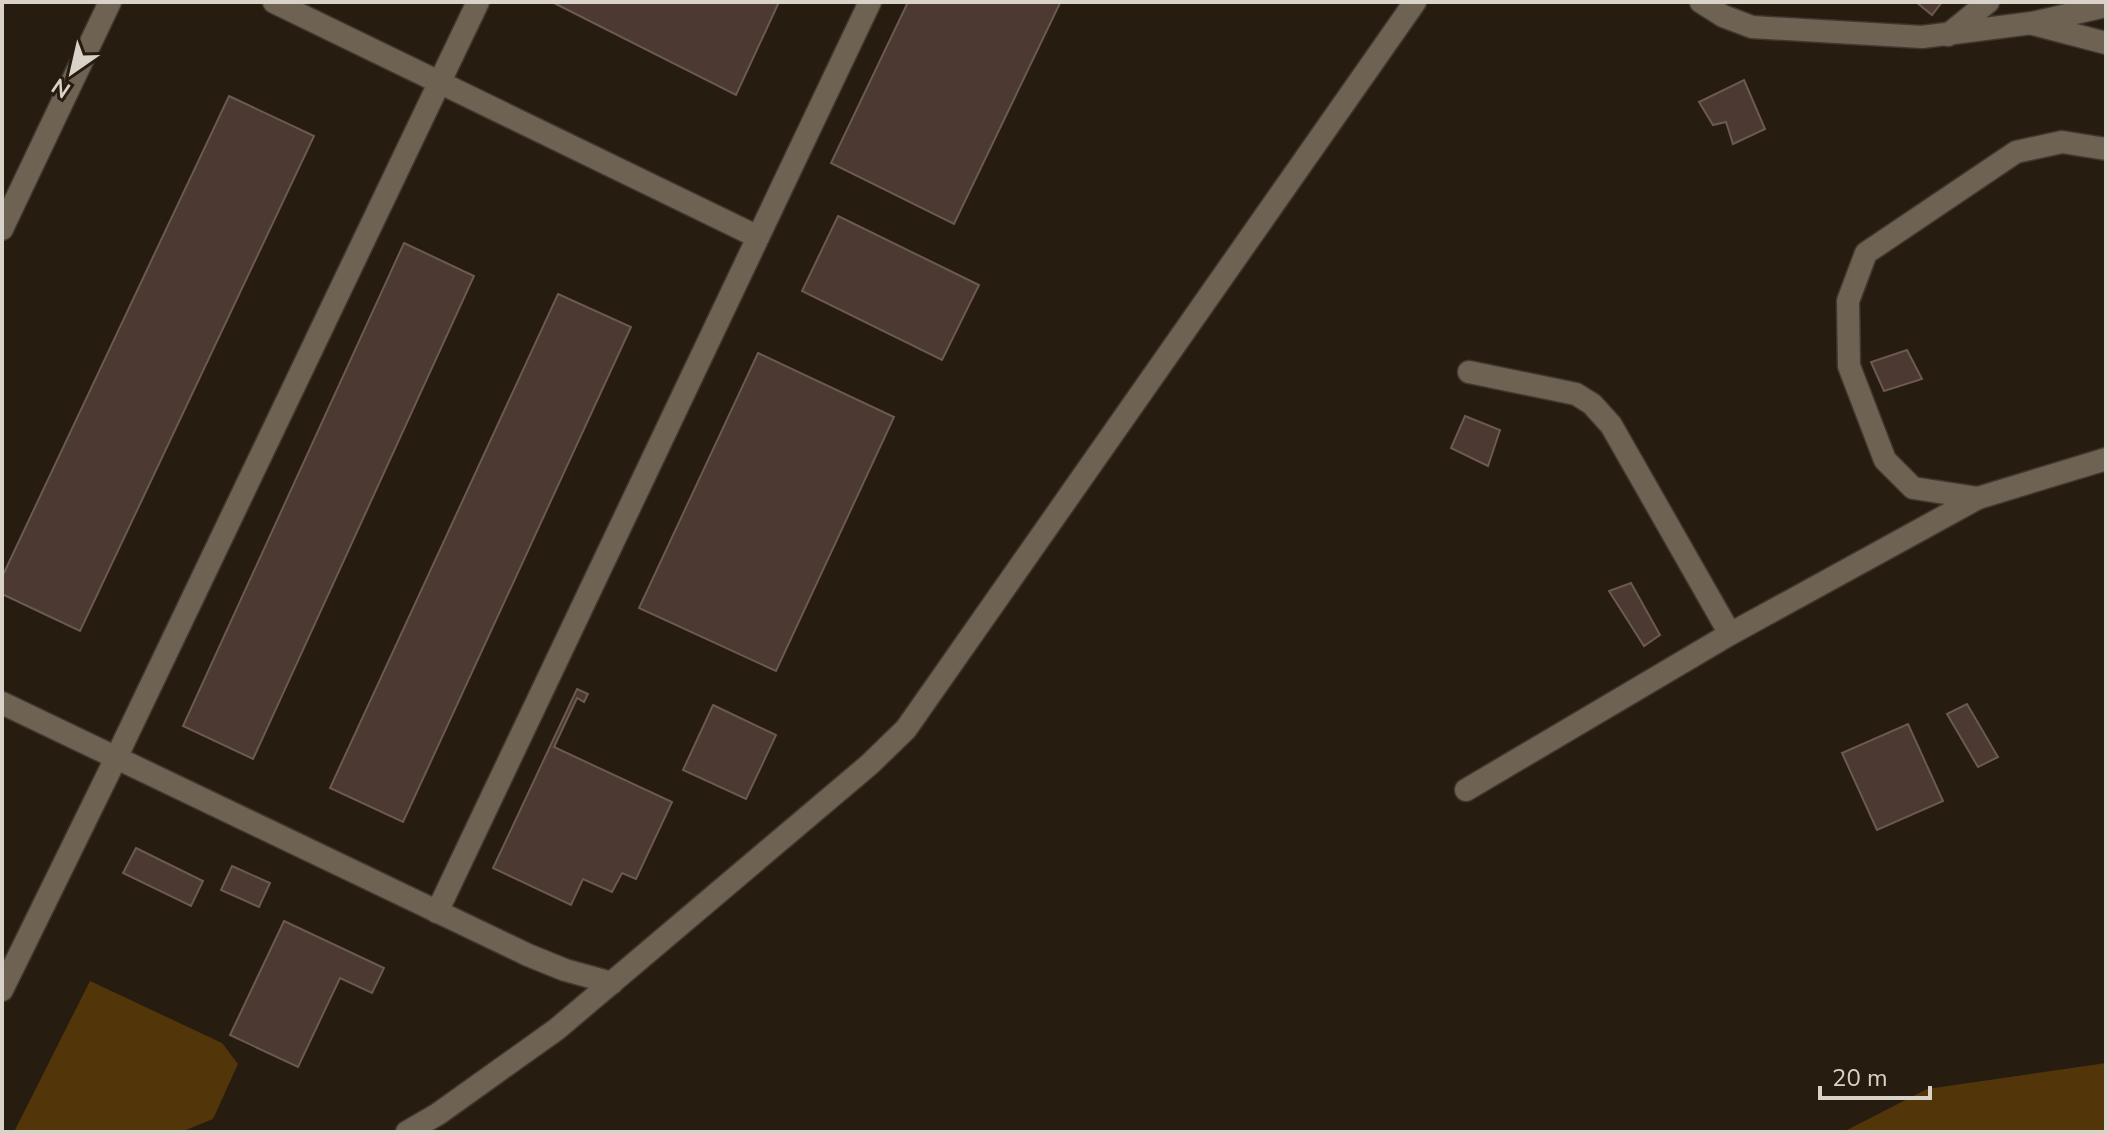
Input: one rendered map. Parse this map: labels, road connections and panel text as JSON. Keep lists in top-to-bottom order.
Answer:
{
  "scale_bar": "20 m",
  "north": "bottom left"
}
